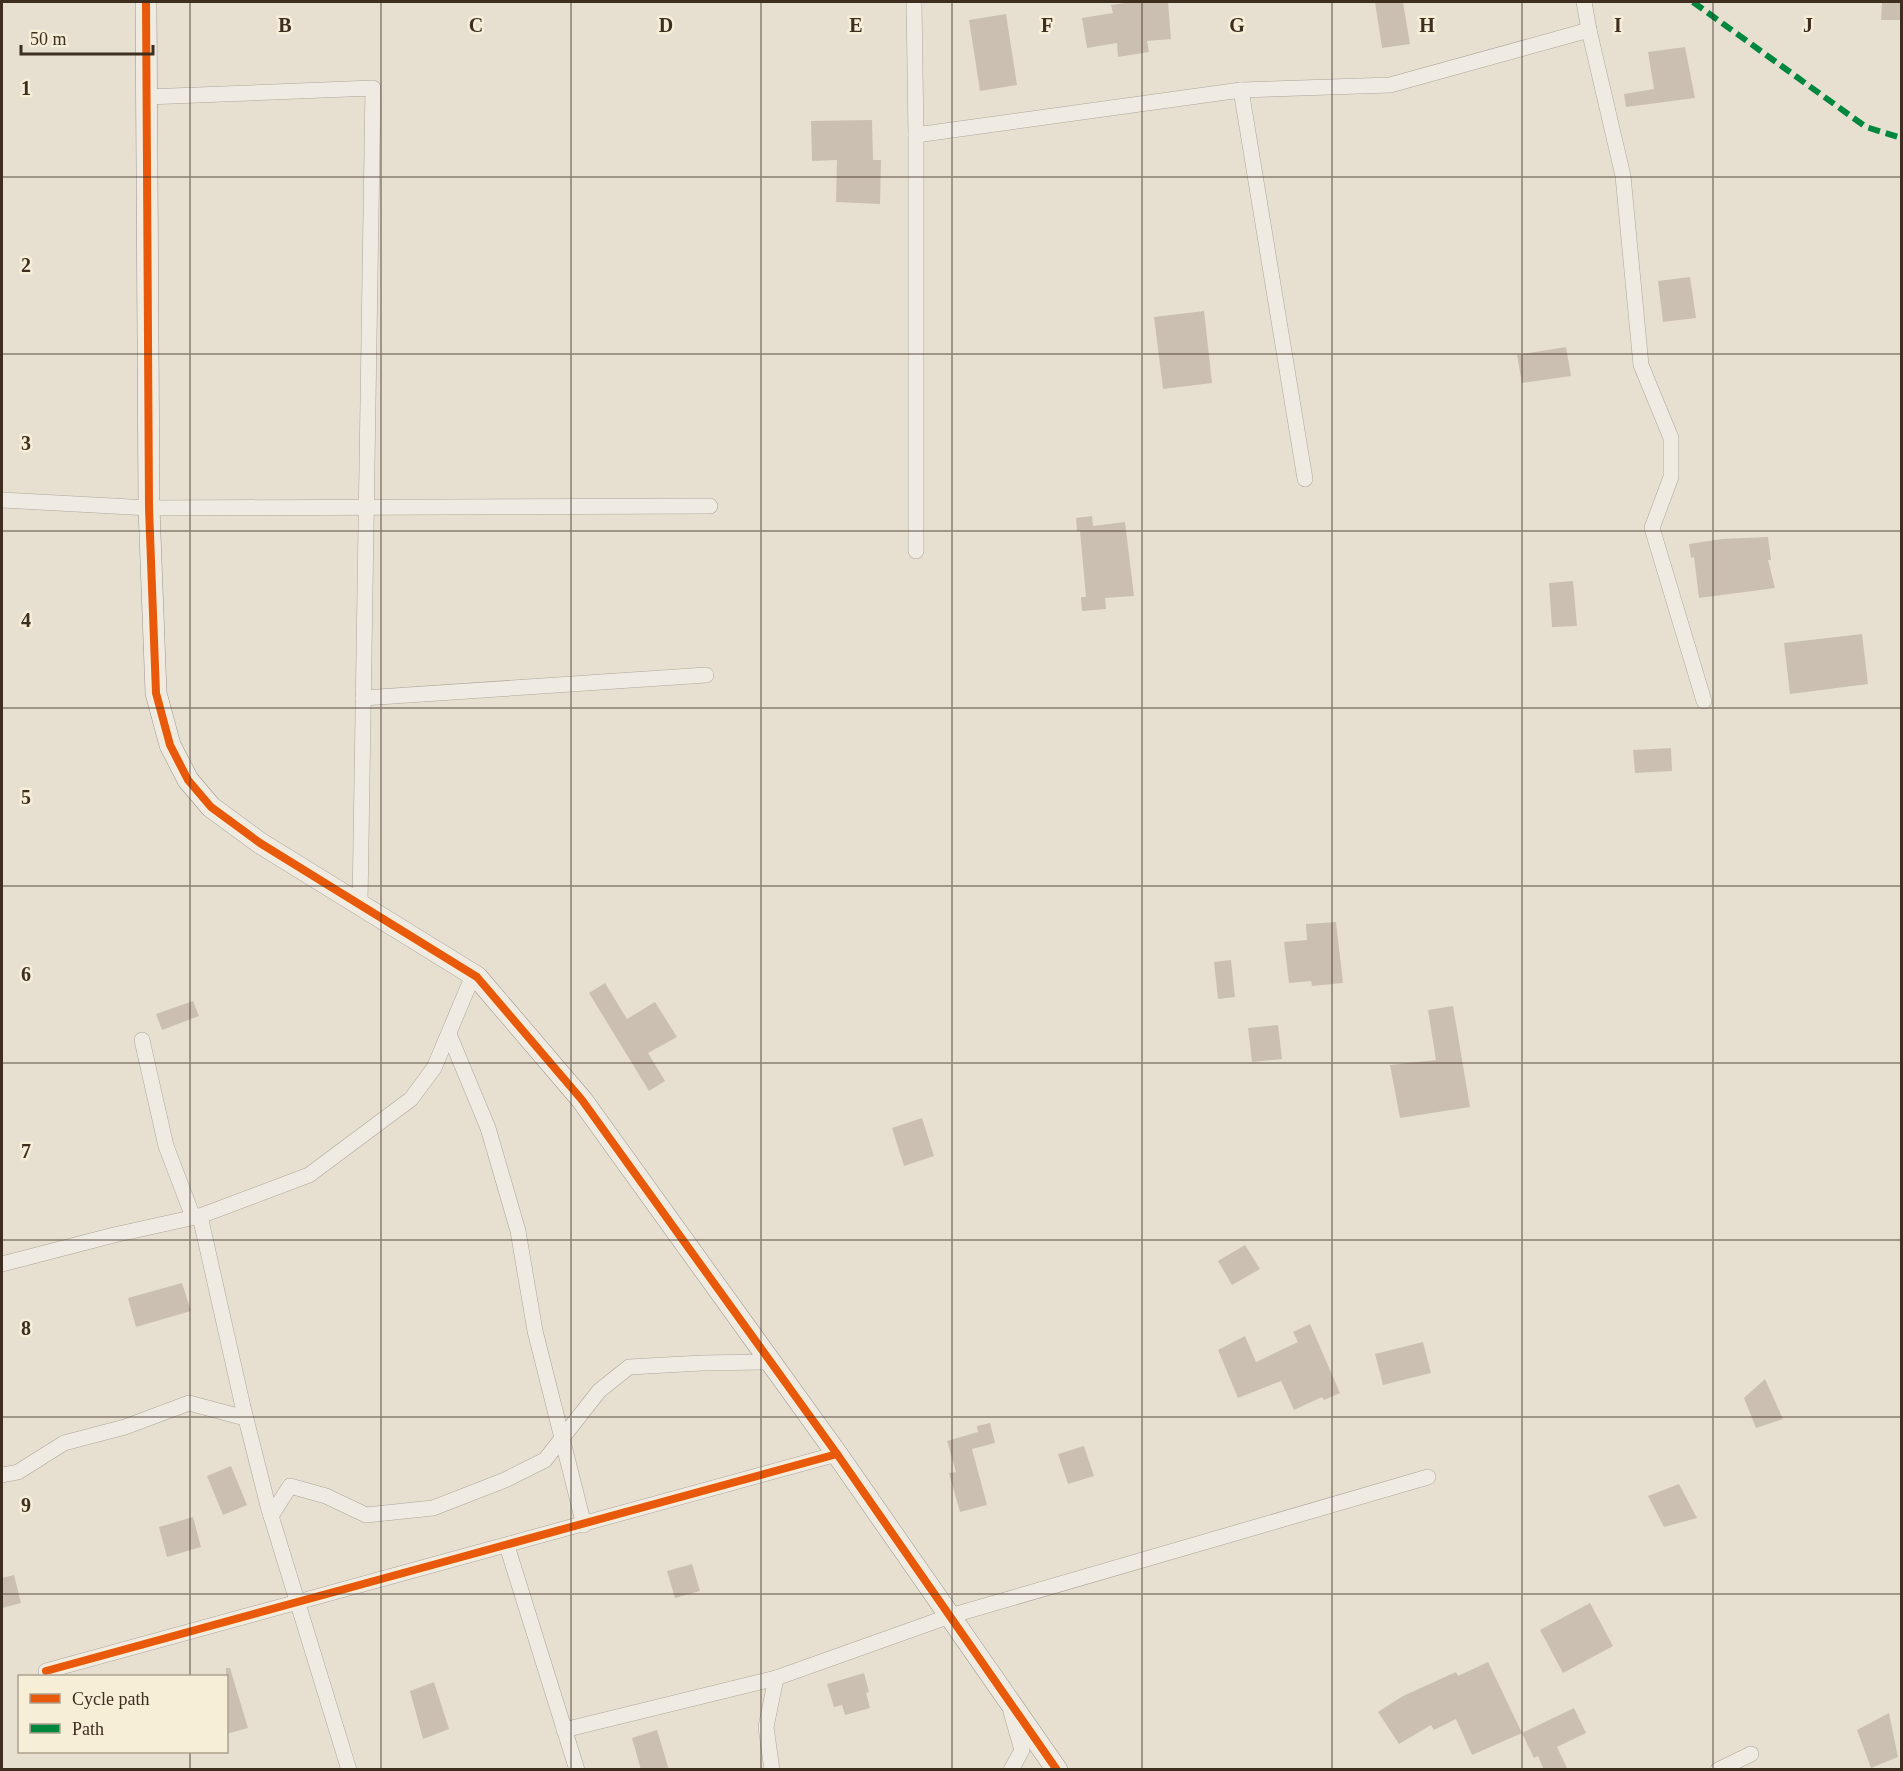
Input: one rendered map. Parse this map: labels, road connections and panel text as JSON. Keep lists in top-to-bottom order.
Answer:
{
  "legend": ["Cycle path", "Path"],
  "scale_bar": "50 m",
  "grid": {
    "columns": [
      "B",
      "C",
      "D",
      "E",
      "F",
      "G",
      "H",
      "I",
      "J"
    ],
    "rows": [
      "1",
      "2",
      "3",
      "4",
      "5",
      "6",
      "7",
      "8",
      "9"
    ]
  }
}
